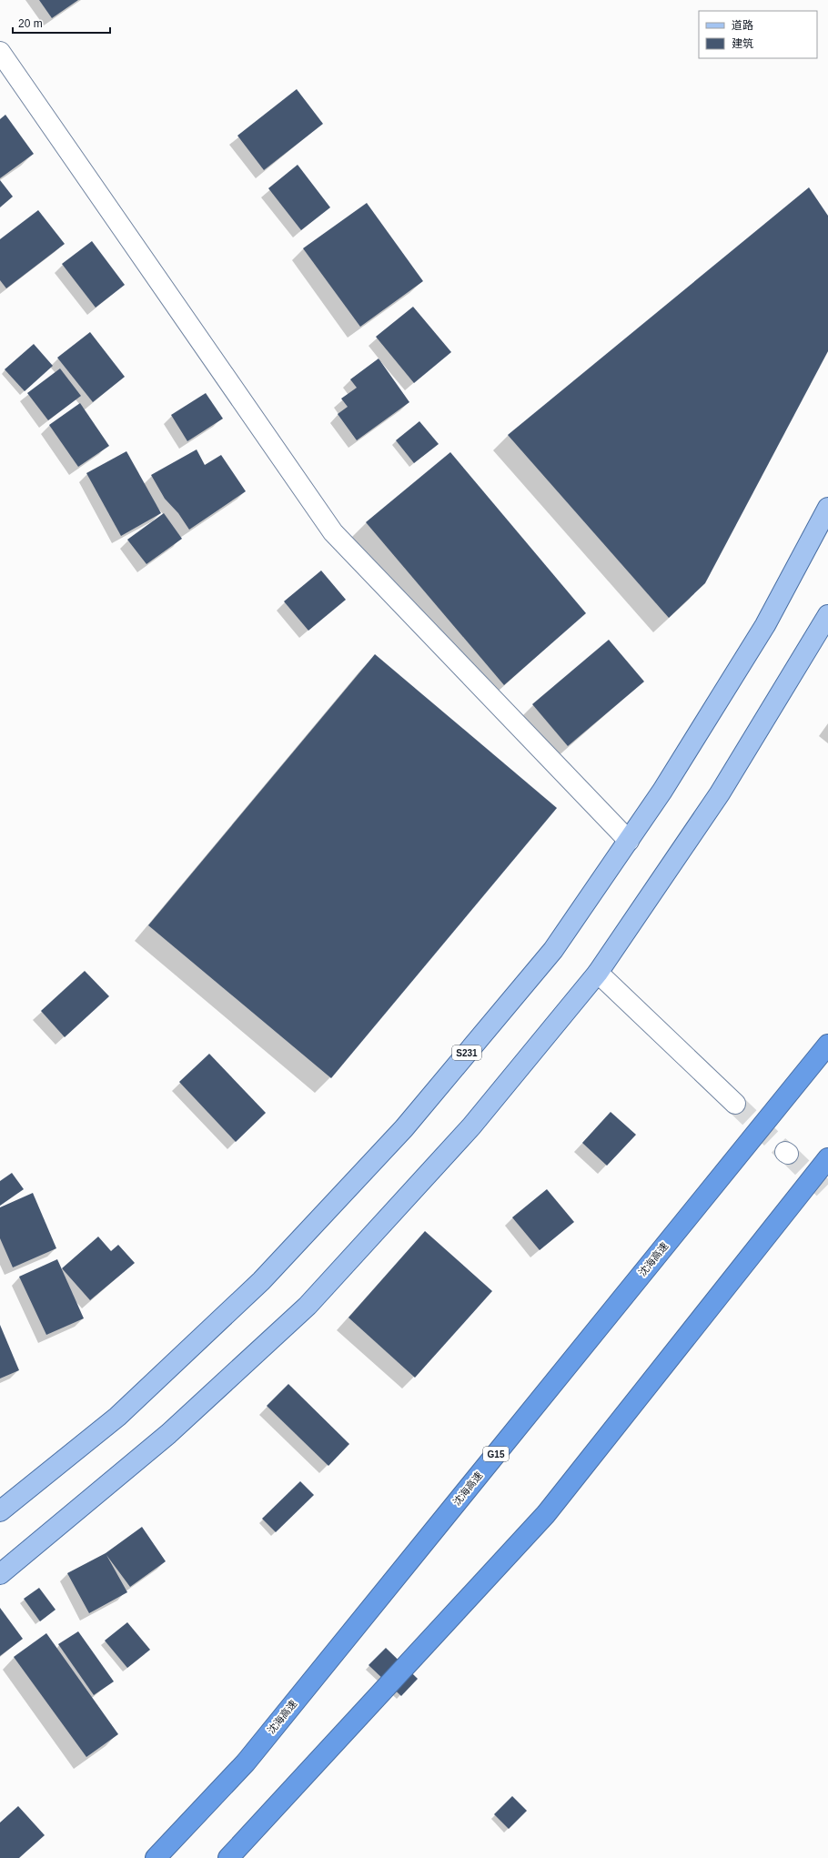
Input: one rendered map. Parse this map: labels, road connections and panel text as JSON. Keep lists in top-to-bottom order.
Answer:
{
  "streets": {
    "highway": ["沈海高速", "G15"],
    "main road": ["S231"]
  },
  "legend": ["道路", "建筑"],
  "scale_bar": "20 m"
}
